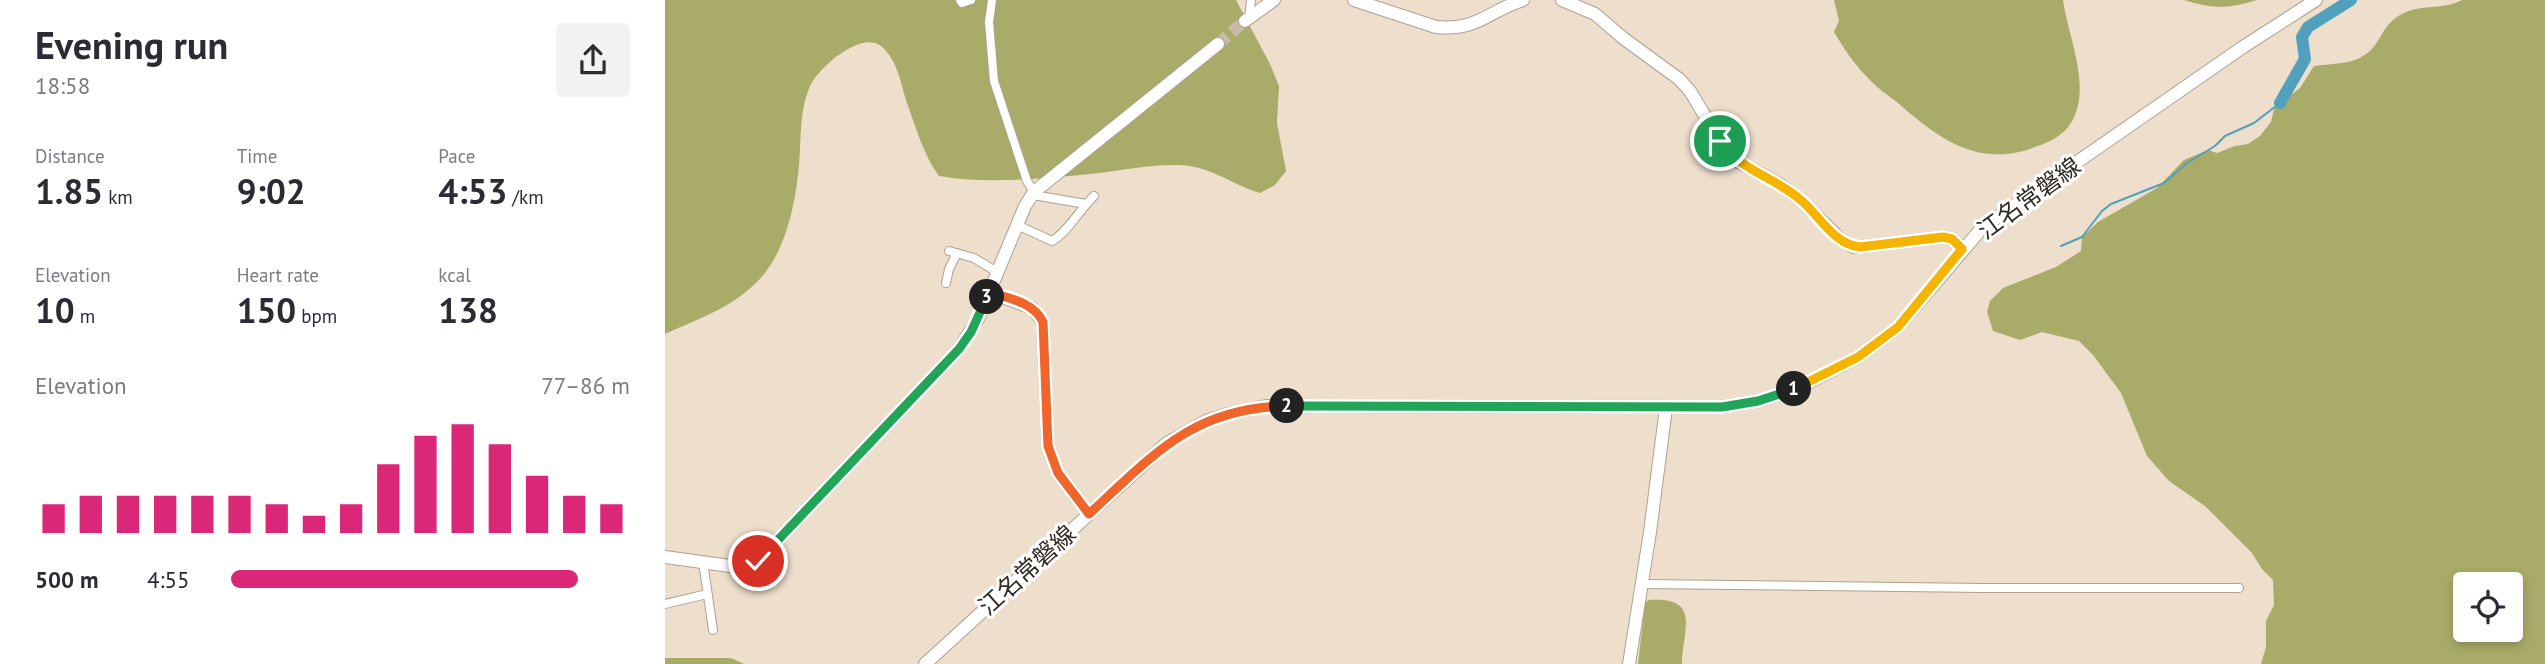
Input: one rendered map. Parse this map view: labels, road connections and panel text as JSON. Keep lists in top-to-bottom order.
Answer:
{
  "streets": {
    "street": ["江名常磐線"]
  },
  "page": {
    "heading": ["Evening run", "18:58"],
    "stats": [
      ["Distance", "1.85 km"],
      ["Time", "9:02"],
      ["Pace", "4:53 /km"],
      ["Elevation", "10 m"],
      ["Heart rate", "150 bpm"],
      ["kcal", "138"]
    ],
    "pins": ["3", "1", "2"],
    "chart": ["Elevation", "77–86 m"],
    "list": [
      {
        "name": "500 m",
        "note": "4:55"
      }
    ]
  }
}
